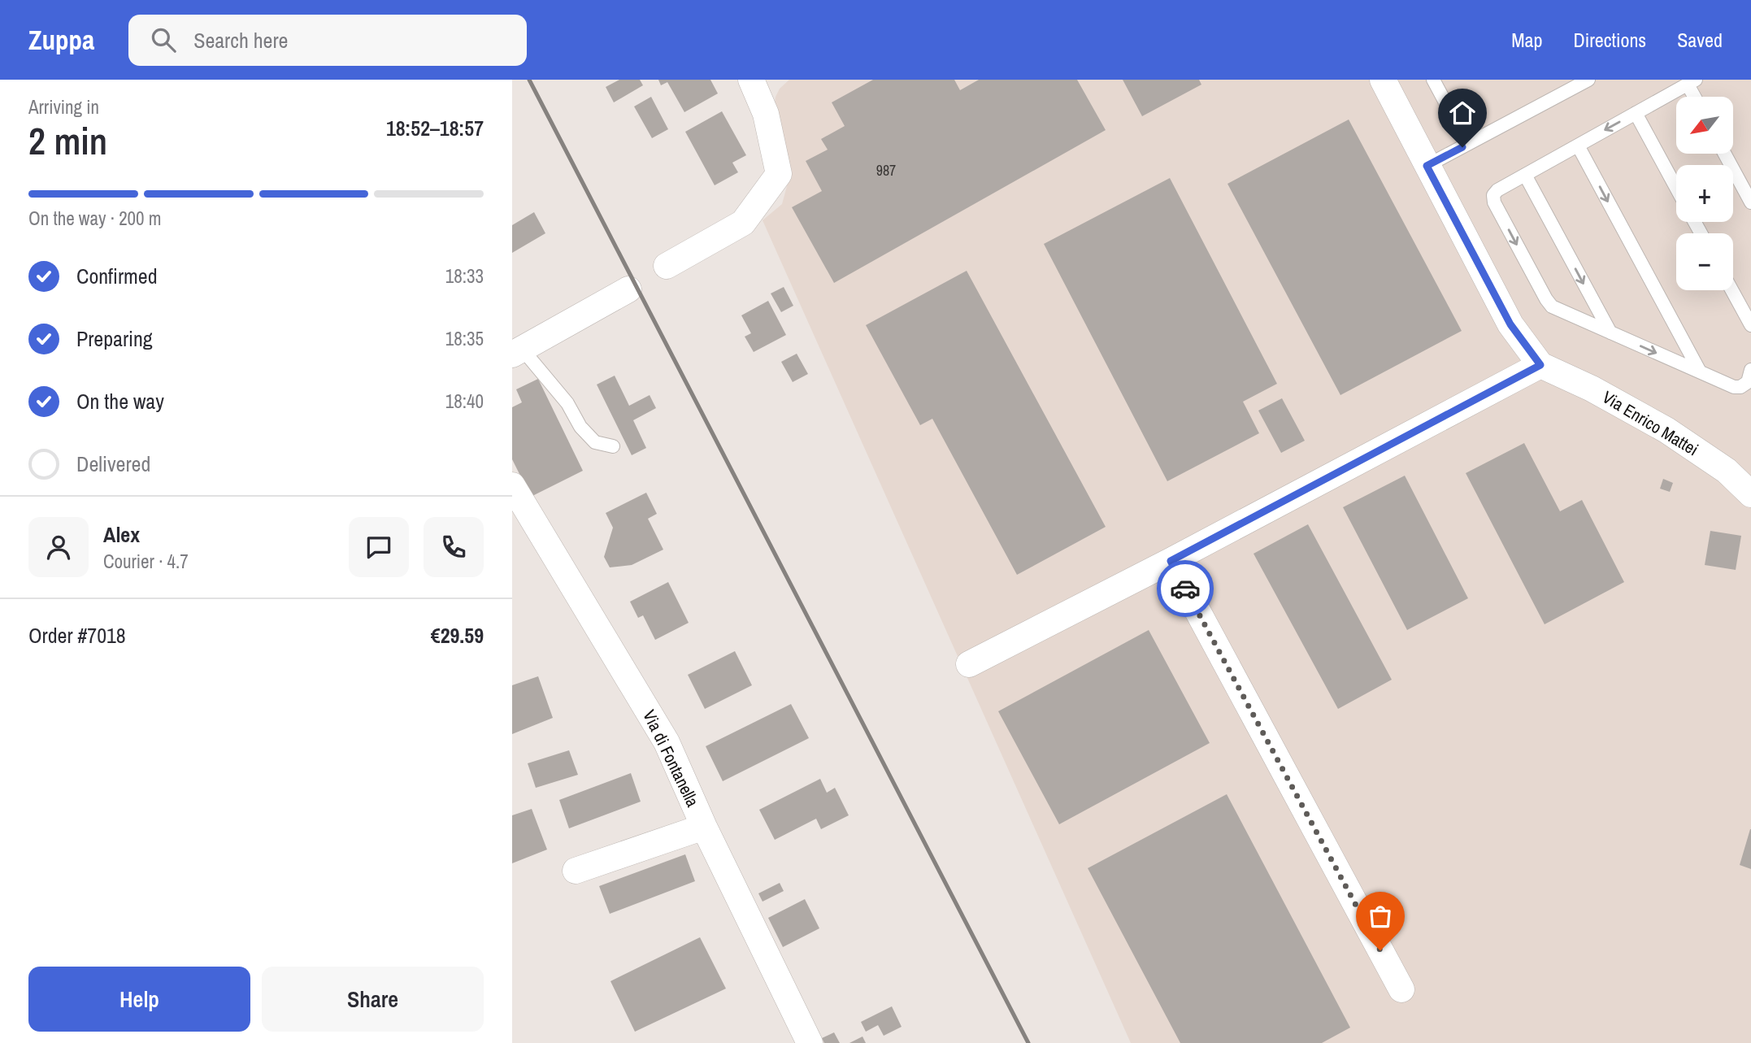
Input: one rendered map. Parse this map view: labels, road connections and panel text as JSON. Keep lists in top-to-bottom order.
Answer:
{
  "streets": {
    "street": ["Via Enrico Mattei", "Via di Fontanella"]
  },
  "house_numbers": ["987"],
  "north": "bottom left",
  "page": {
    "header": "Zuppa",
    "search": "Search here",
    "nav": ["Map", "Directions", "Saved"],
    "heading": ["2 min", "Arriving in", "18:52–18:57"],
    "panel": [
      "Alex",
      "Courier · 4.7",
      "Order #7018",
      "€29.59"
    ],
    "map_buttons": ["+", "−"],
    "bar": "On the way · 200 m",
    "list": [
      ["Confirmed", "18:33"],
      ["Preparing", "18:35"],
      ["On the way", "18:40"],
      "Delivered"
    ],
    "buttons": ["Help", "Share"]
  }
}
